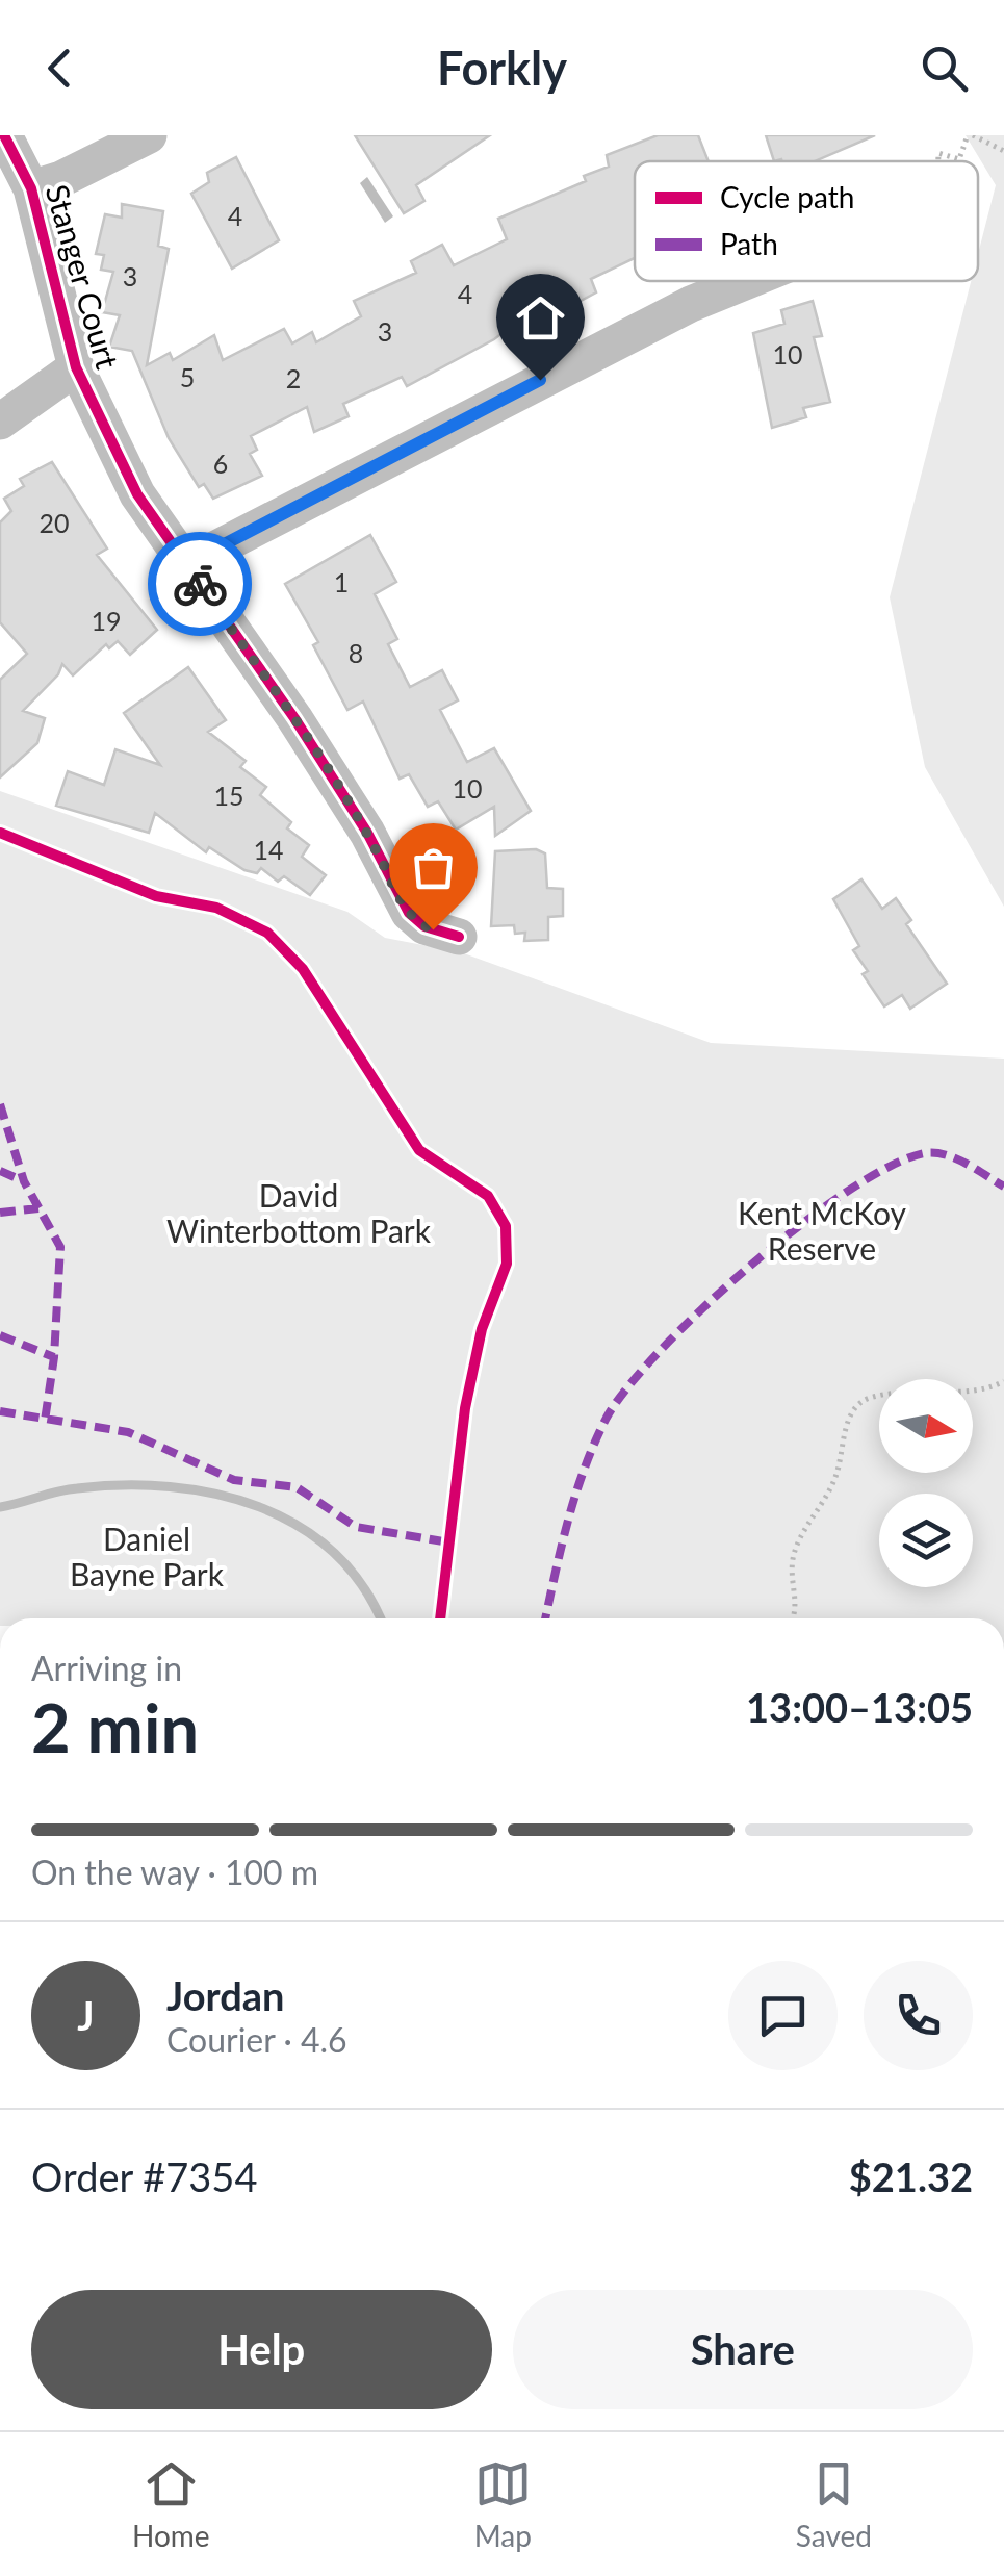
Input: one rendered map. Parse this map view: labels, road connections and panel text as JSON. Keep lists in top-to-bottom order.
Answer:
{
  "streets": {
    "street": ["Stanger Court"]
  },
  "parks": ["David Winterbottom Park", "Kent McKoy Reserve", "Daniel Bayne Park"],
  "house_numbers": [
    "4",
    "3",
    "4",
    "3",
    "10",
    "5",
    "2",
    "6",
    "20",
    "1",
    "19",
    "8",
    "10",
    "15",
    "14"
  ],
  "legend": ["Cycle path", "Path"],
  "north": "right",
  "page": {
    "header": "Forkly",
    "heading": ["2 min", "Arriving in", "13:00–13:05"],
    "panel": [
      "Jordan",
      "Courier · 4.6",
      "Order #7354",
      "$21.32"
    ],
    "bar": "On the way · 100 m",
    "round": "J",
    "buttons": ["Help", "Share"],
    "tabs": ["Home", "Map", "Saved"]
  }
}
